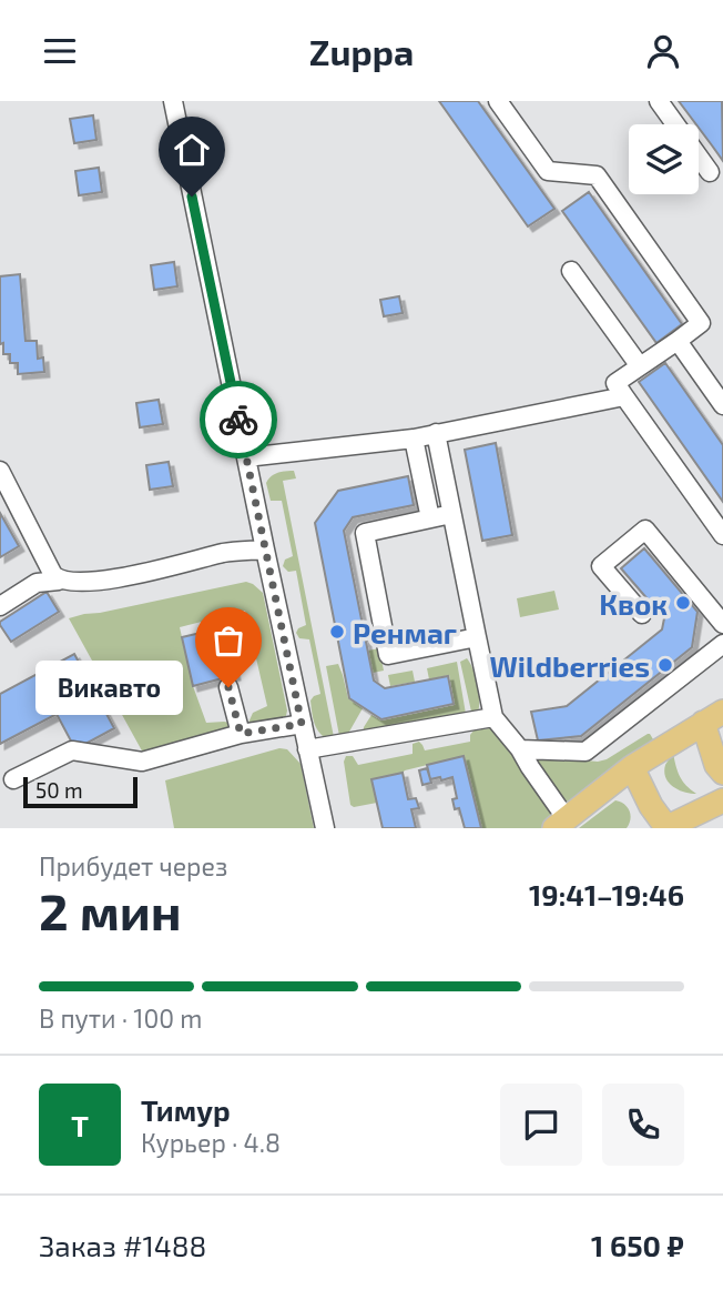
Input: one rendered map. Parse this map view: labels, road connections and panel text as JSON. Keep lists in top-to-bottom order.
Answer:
{
  "places": [
    "Квок",
    "Ренмаг",
    "Wildberries",
    "Викавто"
  ],
  "scale_bar": "50 m",
  "page": {
    "header": "Zuppa",
    "bubble": "Викавто",
    "scale": "50 m",
    "heading": ["2 мин", "Прибудет через", "19:41–19:46"],
    "panel": [
      "Тимур",
      "Курьер · 4.8",
      "Заказ #1488",
      "1 650 ₽"
    ],
    "bar": "В пути · 100 m",
    "round": "Т"
  }
}
